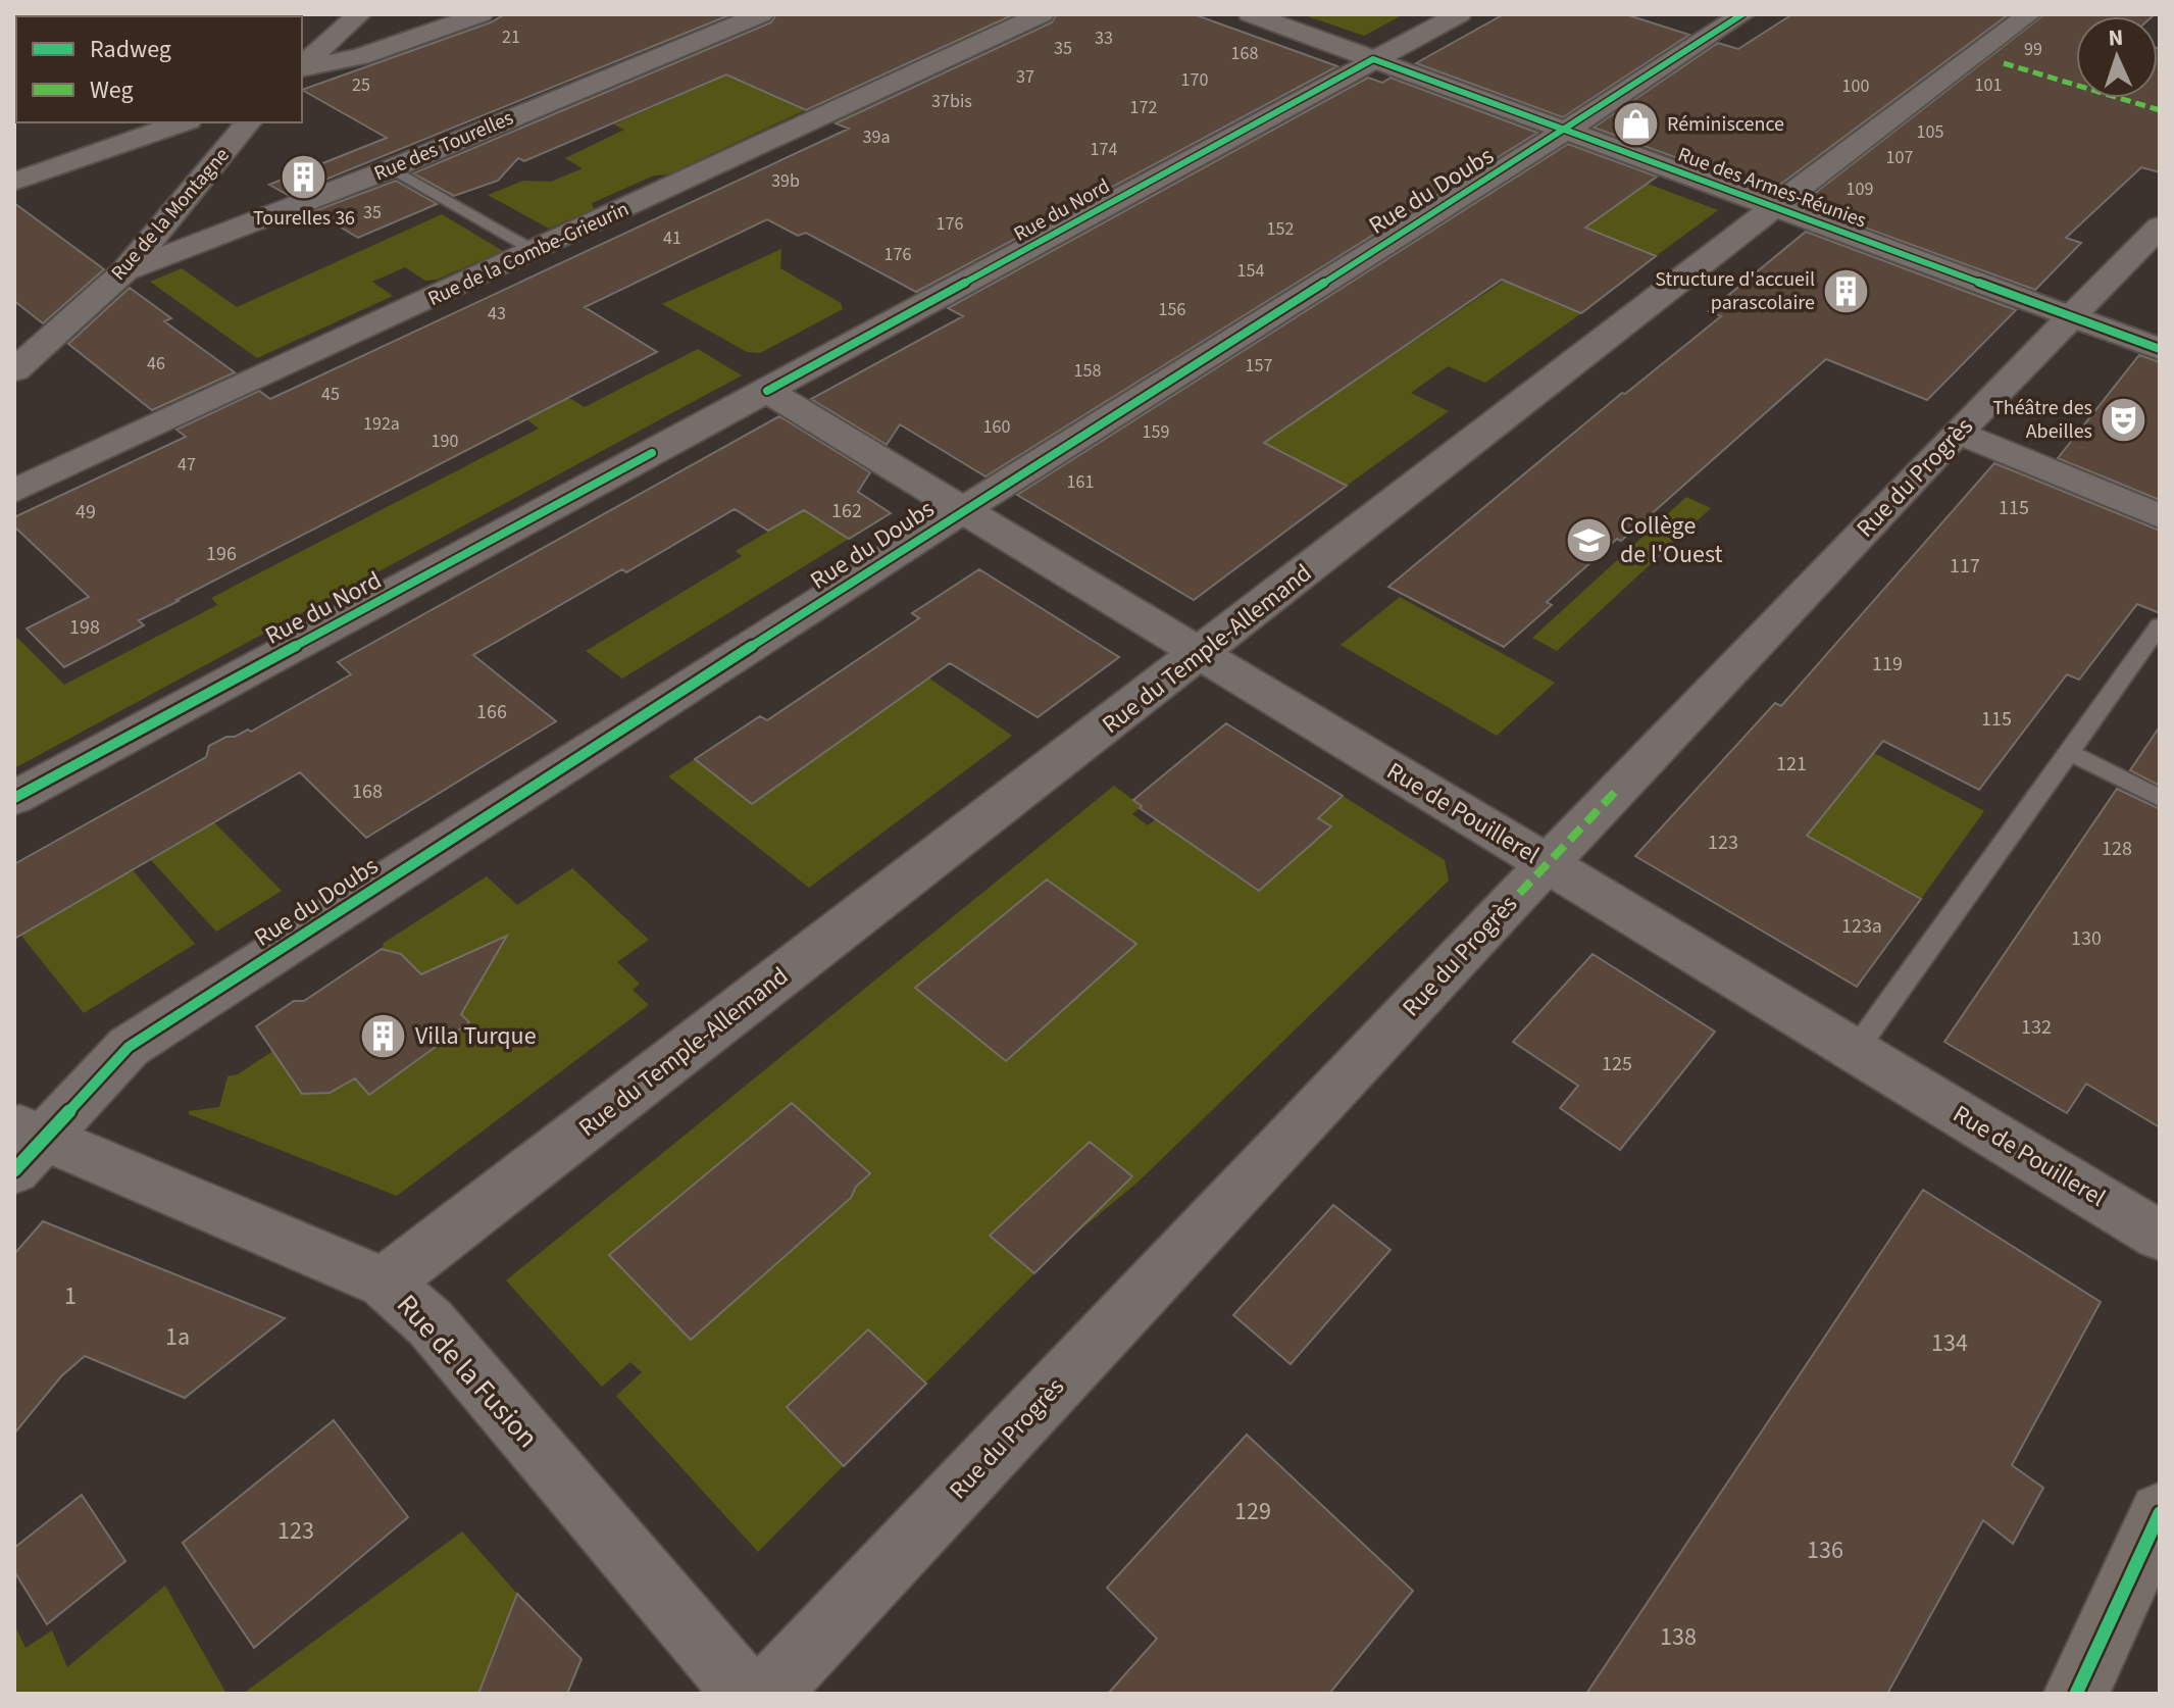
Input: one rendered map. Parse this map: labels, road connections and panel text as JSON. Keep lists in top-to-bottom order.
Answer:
{
  "streets": {
    "street": [
      "Rue des Tourelles",
      "Rue des Armes-Réunies",
      "Rue du Doubs",
      "Rue du Nord",
      "Rue de la Montagne",
      "Rue de la Combe-Grieurin",
      "Rue du Progrès",
      "Rue du Temple-Allemand",
      "Rue de Pouillerel",
      "Rue de la Fusion"
    ]
  },
  "crossings": [
    ["Rue des Tourelles", "Rue de la Montagne"],
    ["Rue des Armes-Réunies", "Rue du Doubs"],
    ["Rue des Armes-Réunies", "Rue du Nord"],
    ["Rue des Armes-Réunies", "Rue du Progrès"],
    ["Rue des Armes-Réunies", "Rue du Temple-Allemand"],
    ["Rue du Doubs", "Rue de Pouillerel"],
    ["Rue du Doubs", "Rue de la Fusion"],
    ["Rue du Nord", "Rue de Pouillerel"],
    ["Rue du Progrès", "Rue de Pouillerel"],
    ["Rue du Temple-Allemand", "Rue de Pouillerel"],
    ["Rue du Temple-Allemand", "Rue de la Fusion"]
  ],
  "places": {
    "shop": ["Réminiscence"],
    "building": ["Tourelles 36", "Structure d'accueil parascolaire", "Villa Turque"],
    "theatre": ["Théâtre des Abeilles"],
    "school or university": ["Collège de l'Ouest"]
  },
  "house_numbers": [
    "21",
    "33",
    "35",
    "99",
    "168",
    "37",
    "170",
    "25",
    "101",
    "100",
    "37bis",
    "172",
    "105",
    "39a",
    "174",
    "107",
    "39b",
    "109",
    "35",
    "176",
    "152",
    "41",
    "176",
    "154",
    "156",
    "43",
    "46",
    "157",
    "158",
    "45",
    "192a",
    "160",
    "159",
    "190",
    "47",
    "161",
    "115",
    "162",
    "49",
    "196",
    "117",
    "198",
    "119",
    "166",
    "115",
    "121",
    "168",
    "123",
    "128",
    "123a",
    "130",
    "132",
    "125",
    "1",
    "1a",
    "134",
    "129",
    "123",
    "136",
    "138"
  ],
  "legend": ["Radweg", "Weg"],
  "north": "top"
}
